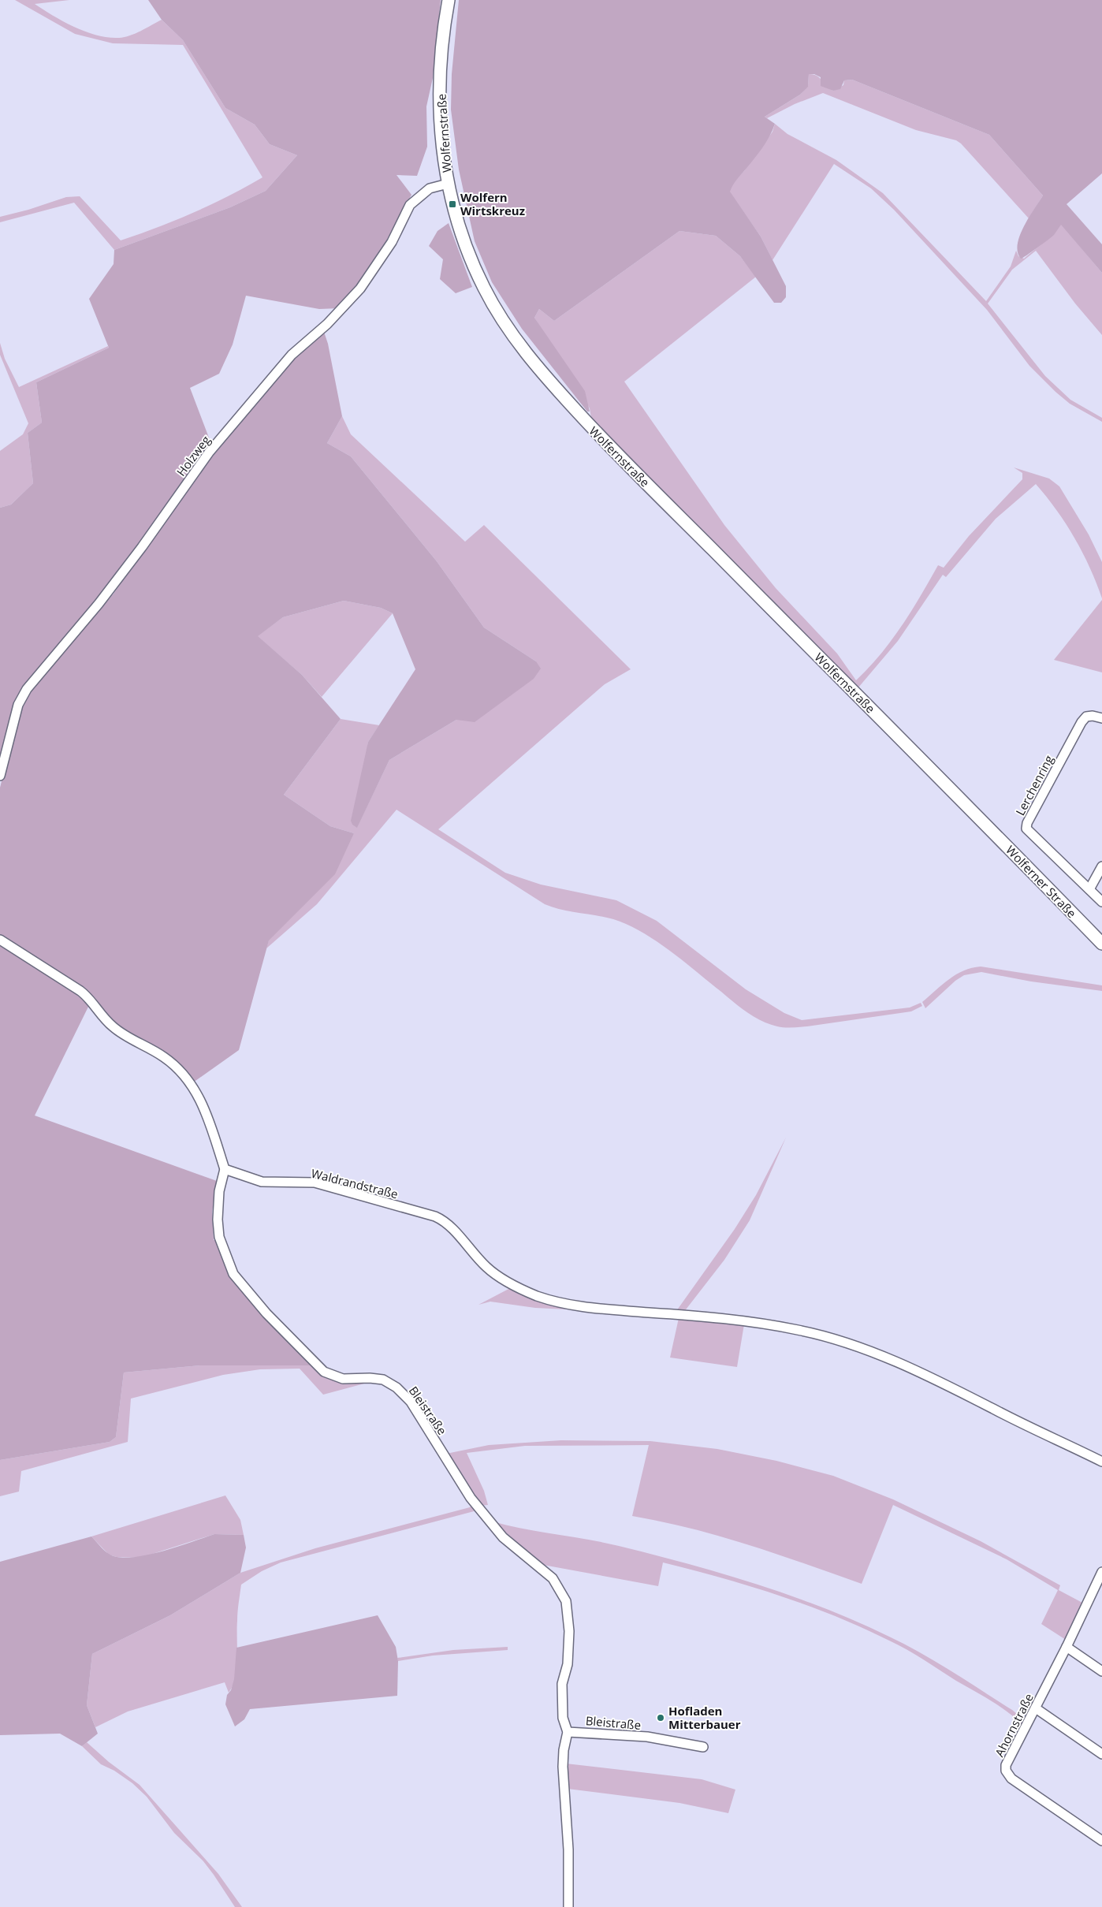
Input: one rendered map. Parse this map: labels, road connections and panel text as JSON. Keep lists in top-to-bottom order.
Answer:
{
  "streets": {
    "main road": ["Wolfernstraße", "Wolferner Straße"],
    "street": [
      "Holzweg",
      "Lerchenring",
      "Waldrandstraße",
      "Bleistraße",
      "Ahornstraße"
    ]
  },
  "crossings": [
    ["Wolfernstraße", "Holzweg"],
    ["Wolfernstraße", "Wolferner Straße"],
    ["Waldrandstraße", "Bleistraße"]
  ],
  "places": {
    "transit": ["Wolfern Wirtskreuz"],
    "other": ["Hofladen Mitterbauer"]
  }
}
